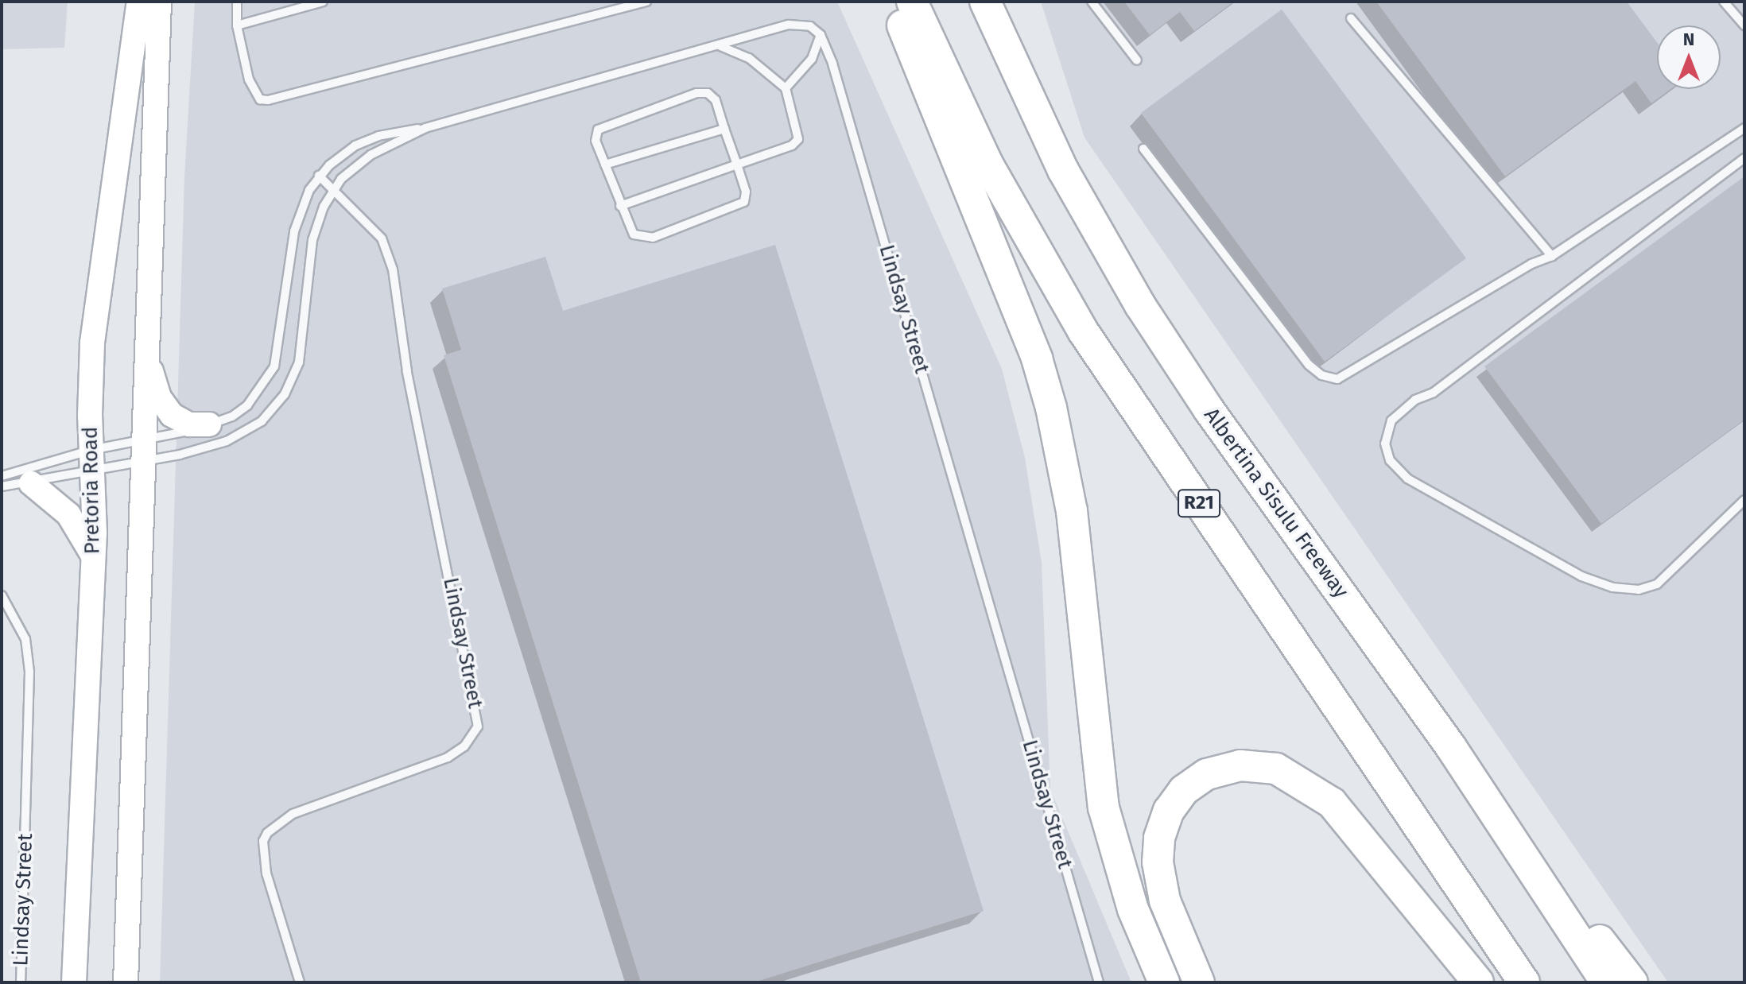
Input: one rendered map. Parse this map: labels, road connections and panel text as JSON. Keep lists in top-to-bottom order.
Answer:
{
  "streets": {
    "highway": ["R21", "Albertina Sisulu Freeway"],
    "main road": ["Pretoria Road"],
    "lane": ["Lindsay Street"]
  },
  "north": "top"
}
